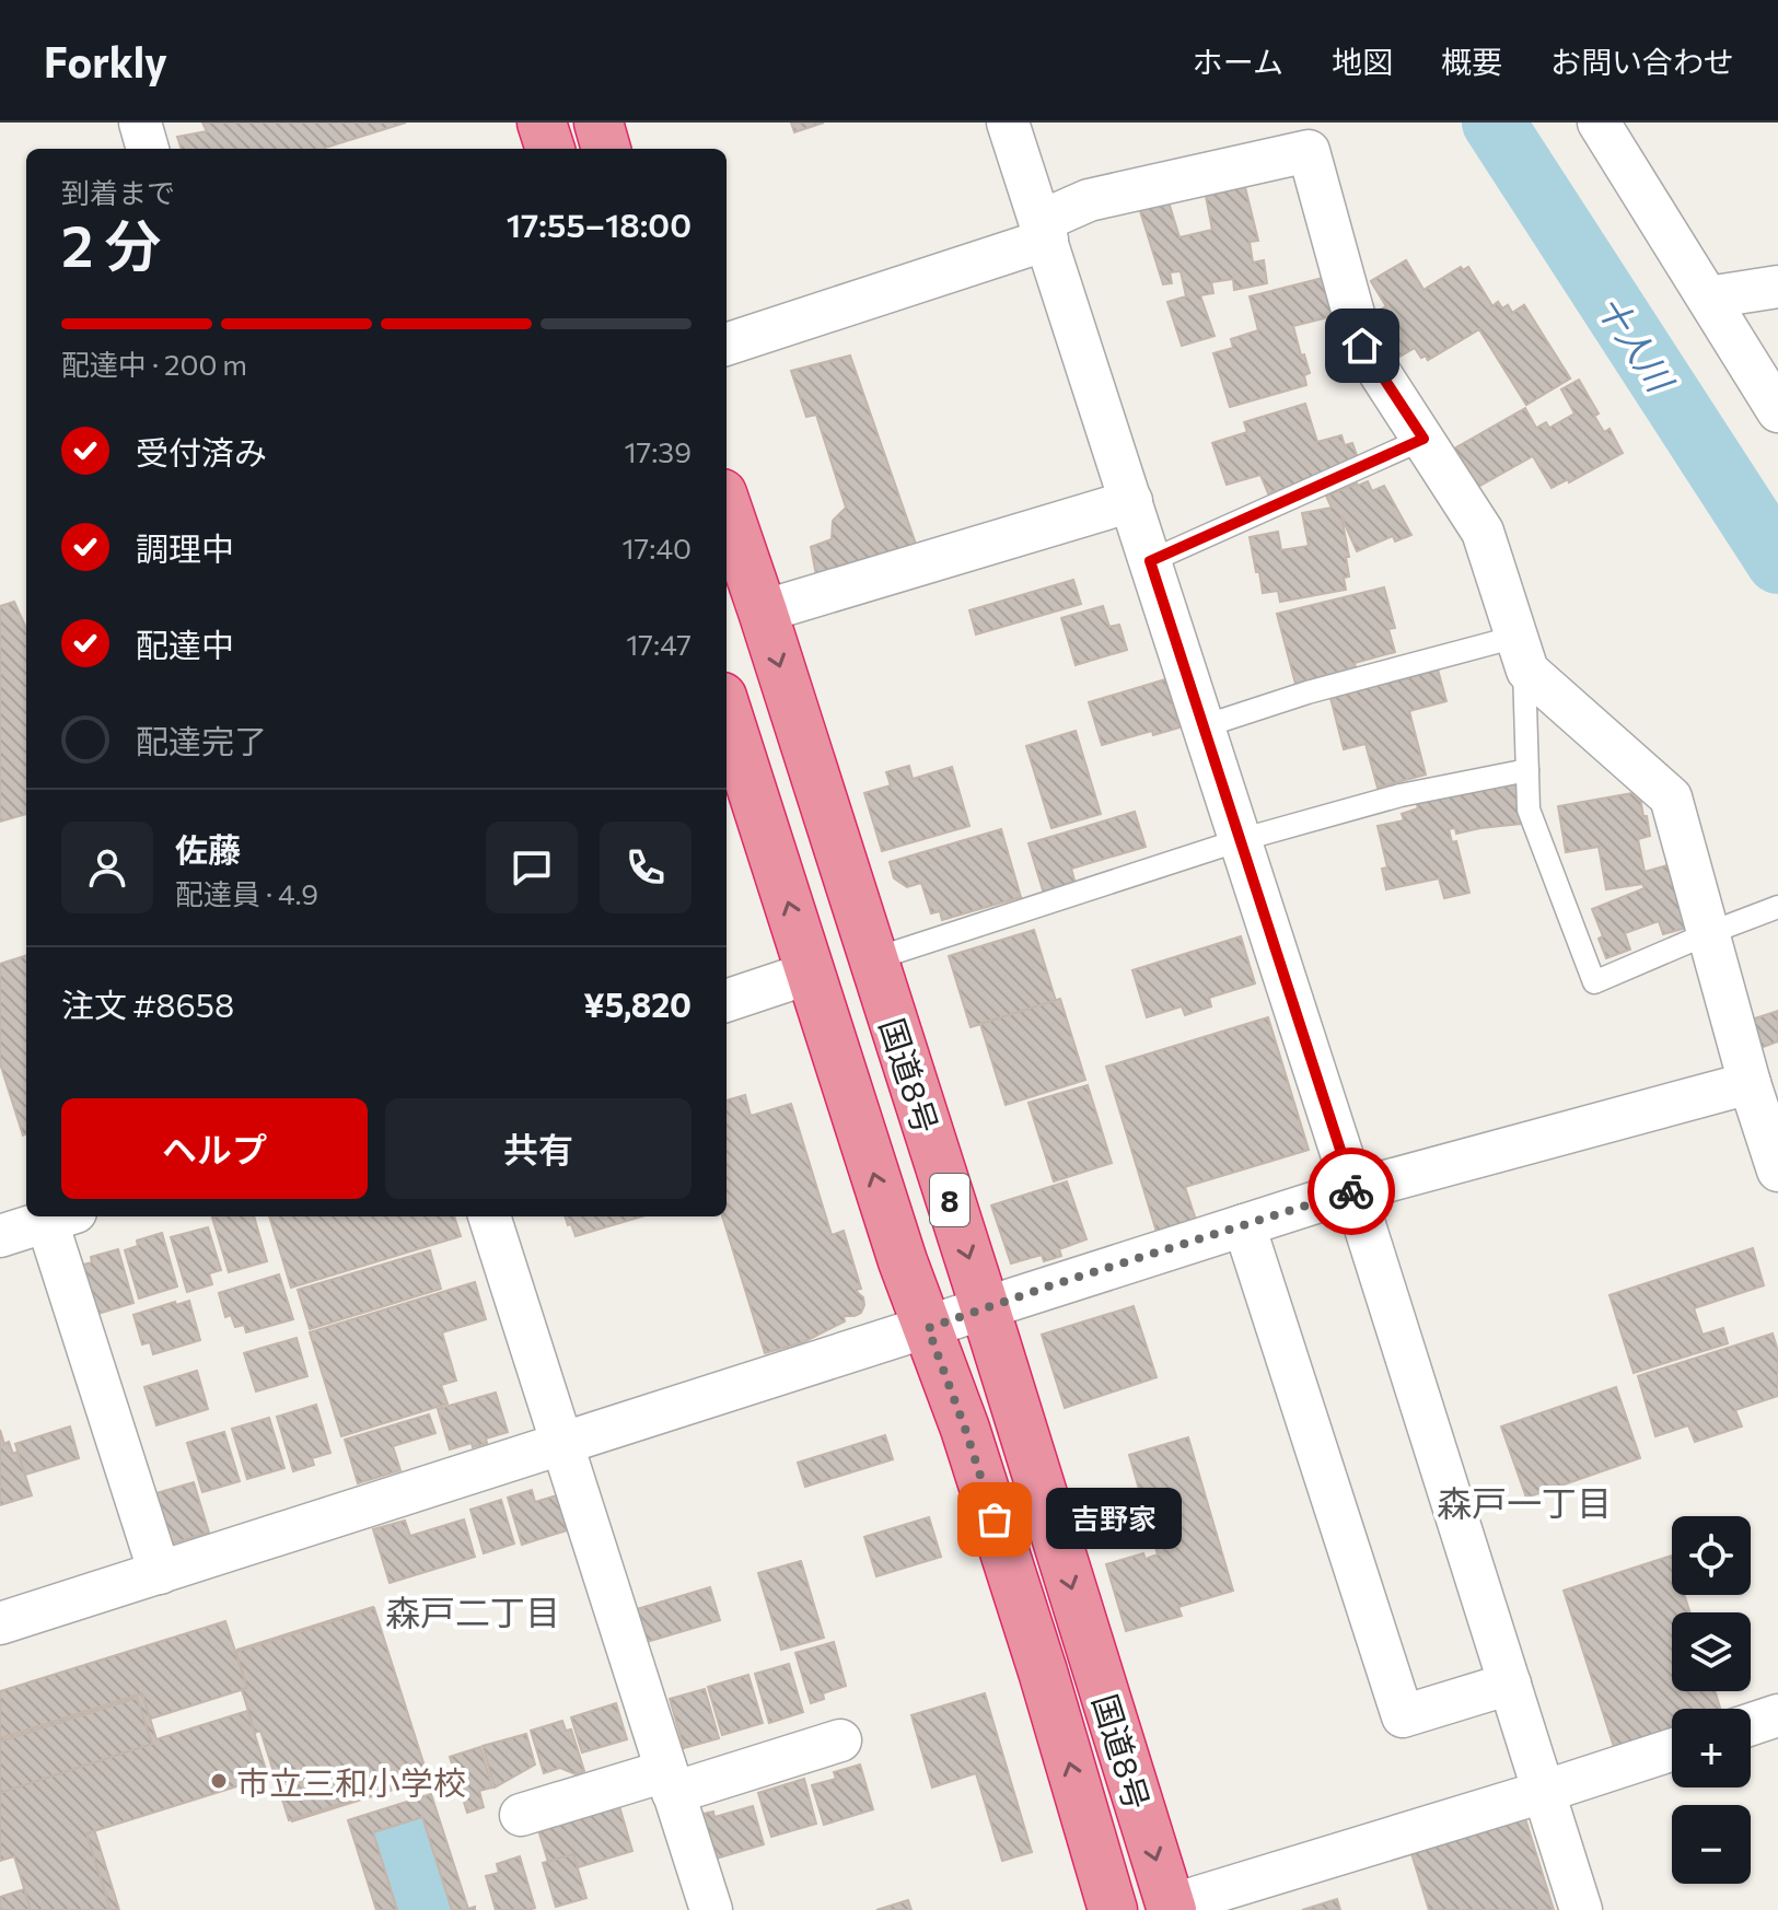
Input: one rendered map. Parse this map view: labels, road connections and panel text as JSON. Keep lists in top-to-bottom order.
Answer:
{
  "streets": {
    "highway": ["国道8号", "8"]
  },
  "districts": ["森戸一丁目", "森戸二丁目"],
  "water": ["十人川"],
  "places": ["吉野家", "市立三和小学校"],
  "page": {
    "header": "Forkly",
    "nav": [
      "ホーム",
      "地図",
      "概要",
      "お問い合わせ"
    ],
    "heading": ["2 分", "到着まで", "17:55–18:00"],
    "panel": [
      "佐藤",
      "配達員 · 4.9",
      "注文 #8658",
      "¥5,820"
    ],
    "bar": "配達中 · 200 m",
    "list": [
      ["受付済み", "17:39"],
      ["調理中", "17:40"],
      ["配達中", "17:47"],
      "配達完了"
    ],
    "buttons": ["ヘルプ", "共有"],
    "bubble": "吉野家",
    "map_buttons": ["+", "−"]
  }
}
